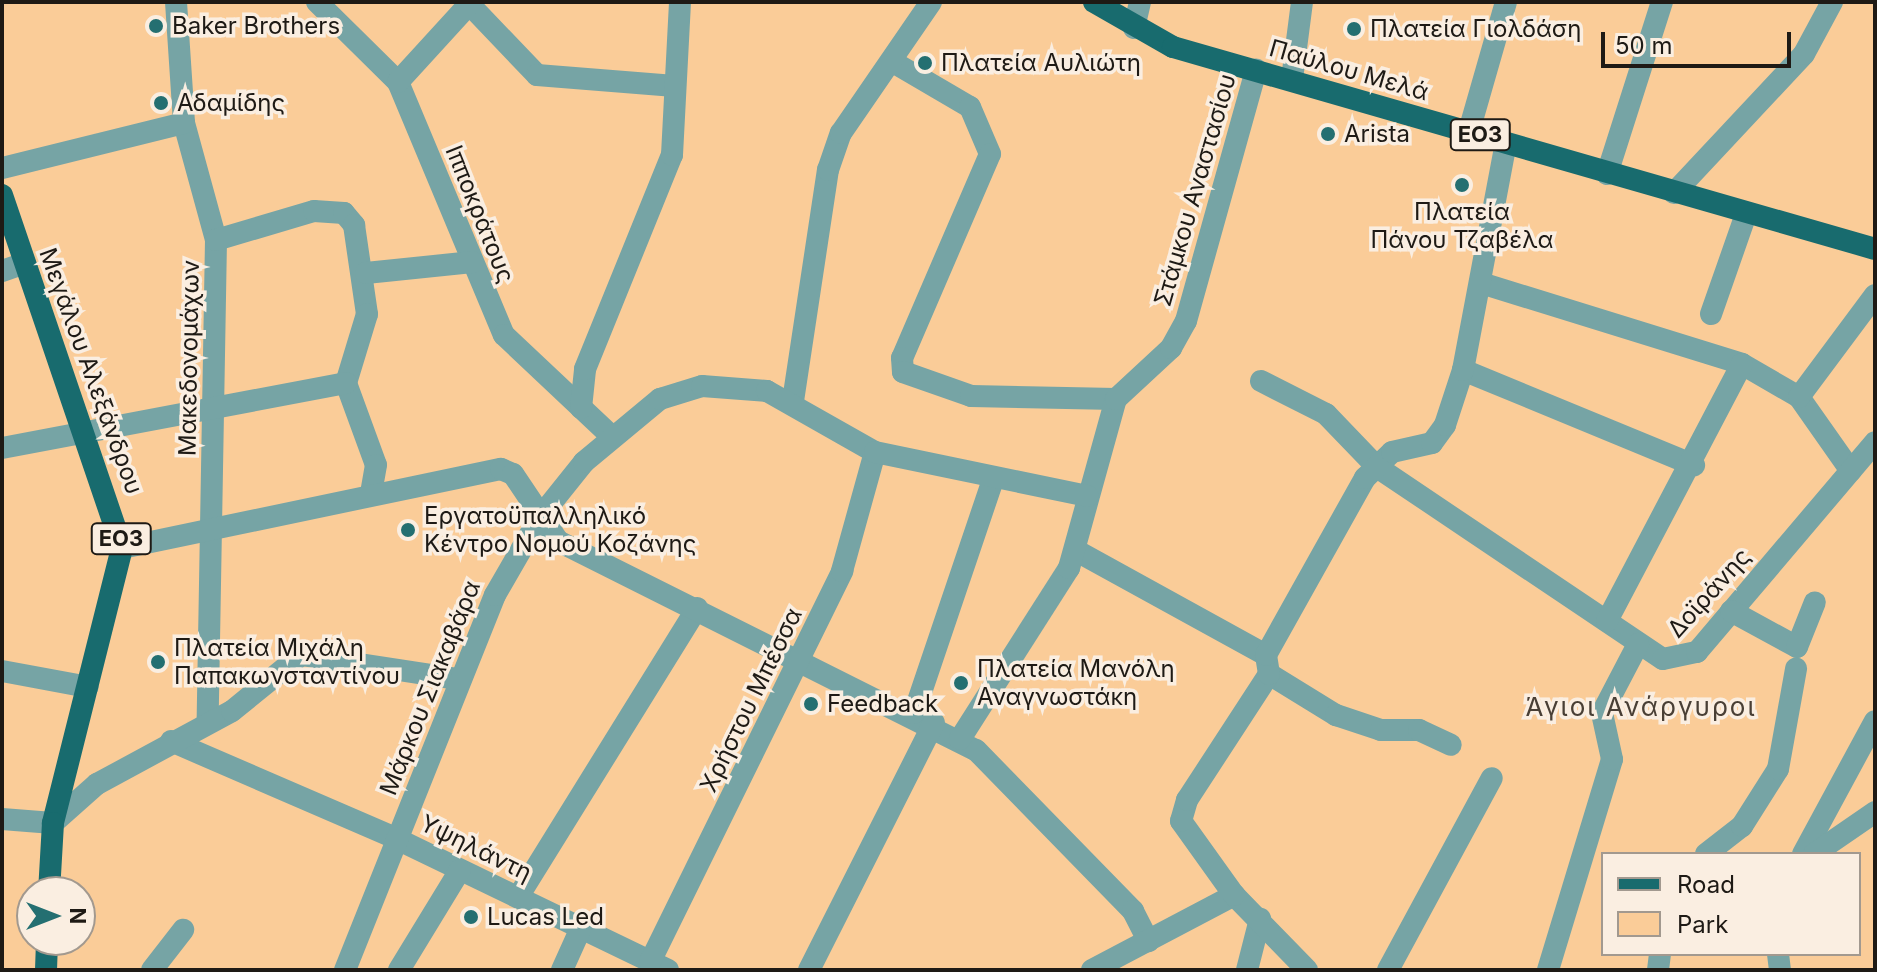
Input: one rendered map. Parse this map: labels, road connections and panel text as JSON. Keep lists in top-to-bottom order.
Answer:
{
  "streets": {
    "main road": ["Παύλου Μελά", "ΕΟ3", "Μεγάλου Αλεξάνδρου"],
    "street": [
      "Στάμκου Αναστασίου",
      "Ιπποκράτους",
      "Μακεδονομάχων",
      "Δοϊράνης",
      "Μάρκου Σιακαβάρα",
      "Χρήστου Μπέσσα",
      "Υψηλάντη"
    ]
  },
  "crossings": [
    ["Παύλου Μελά", "Στάμκου Αναστασίου"],
    ["ΕΟ3", "Μεγάλου Αλεξάνδρου"],
    ["Ιπποκράτους", "Μάρκου Σιακαβάρα"],
    ["Μάρκου Σιακαβάρα", "Χρήστου Μπέσσα"],
    ["Μάρκου Σιακαβάρα", "Υψηλάντη"],
    ["Χρήστου Μπέσσα", "Υψηλάντη"]
  ],
  "districts": ["Άγιοι Ανάργυροι"],
  "places": [
    "Baker Brothers",
    "Πλατεία Γιολδάση",
    "Πλατεία Αυλιώτη",
    "Αδαμίδης",
    "Arista",
    "Πλατεία Πάνου Τζαβέλα",
    "Εργατοϋπαλληλικό Κέντρο Νομού Κοζάνης",
    "Πλατεία Μιχάλη Παπακωνσταντίνου",
    "Πλατεία Μανόλη Αναγνωστάκη",
    "Feedback",
    "Lucas Led"
  ],
  "legend": ["Road", "Park"],
  "scale_bar": "50 m",
  "north": "right"
}
